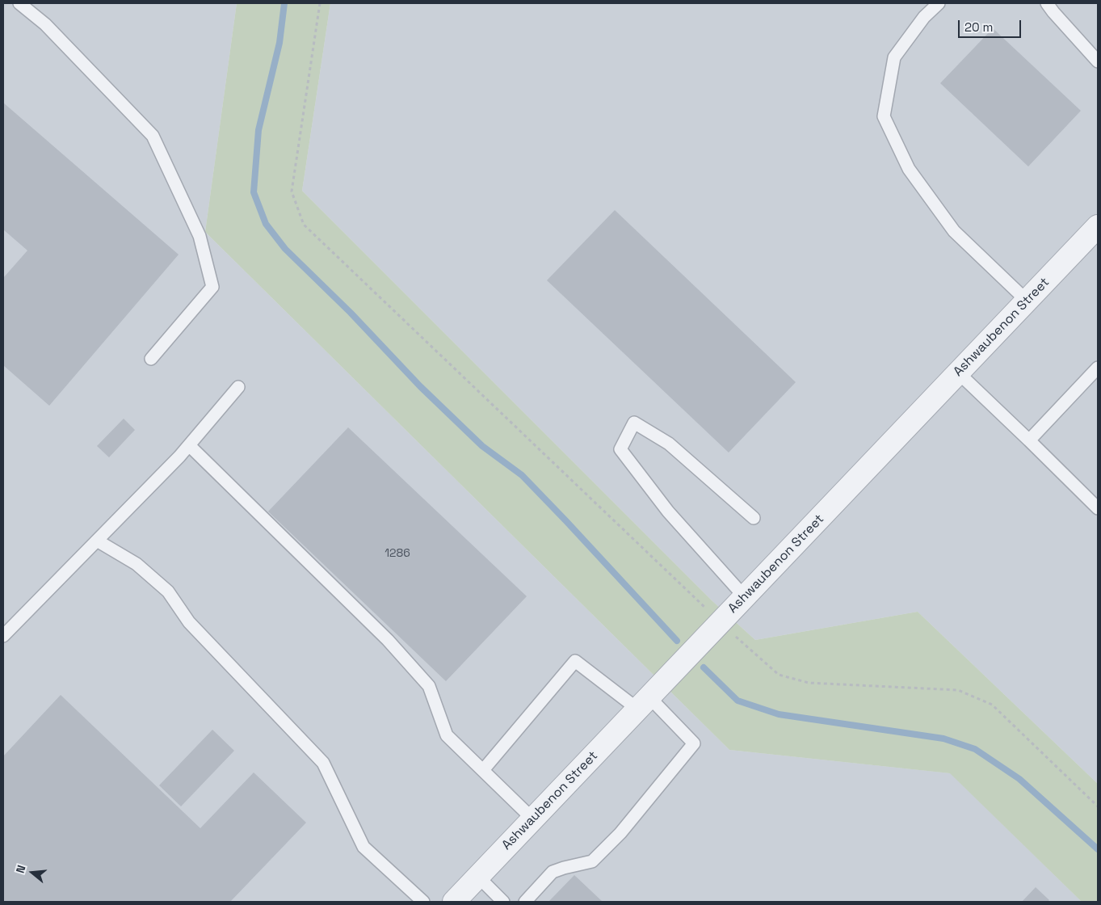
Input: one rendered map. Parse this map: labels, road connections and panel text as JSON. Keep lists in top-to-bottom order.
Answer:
{
  "streets": {
    "street": ["Ashwaubenon Street"]
  },
  "house_numbers": ["1286"],
  "scale_bar": "20 m",
  "north": "left"
}
